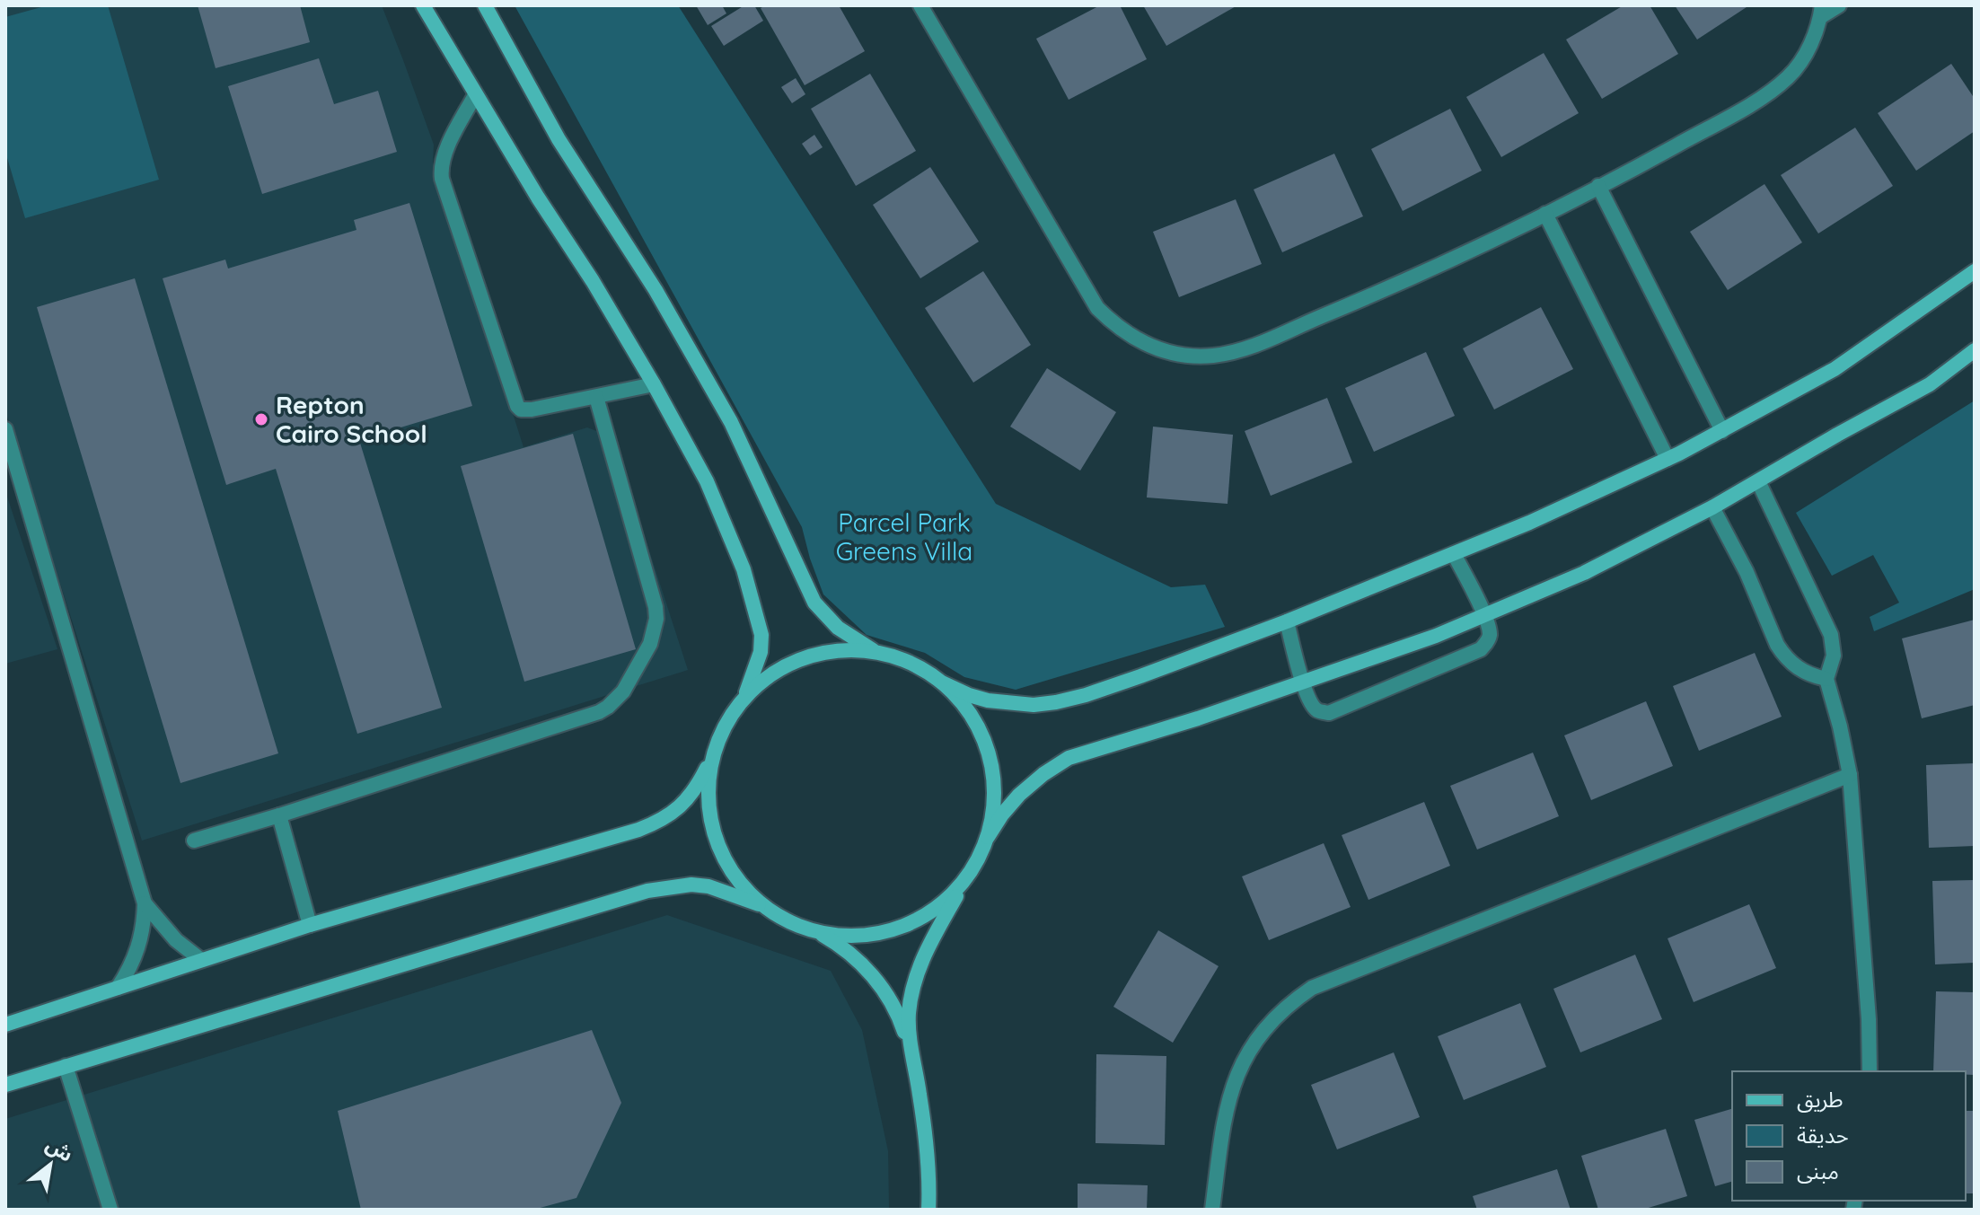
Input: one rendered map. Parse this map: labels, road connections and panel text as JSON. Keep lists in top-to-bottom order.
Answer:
{
  "parks": ["Parcel Park Greens Villa"],
  "places": ["Repton Cairo School"],
  "legend": ["طريق", "حديقة", "مبنى"],
  "north": "top right"
}
